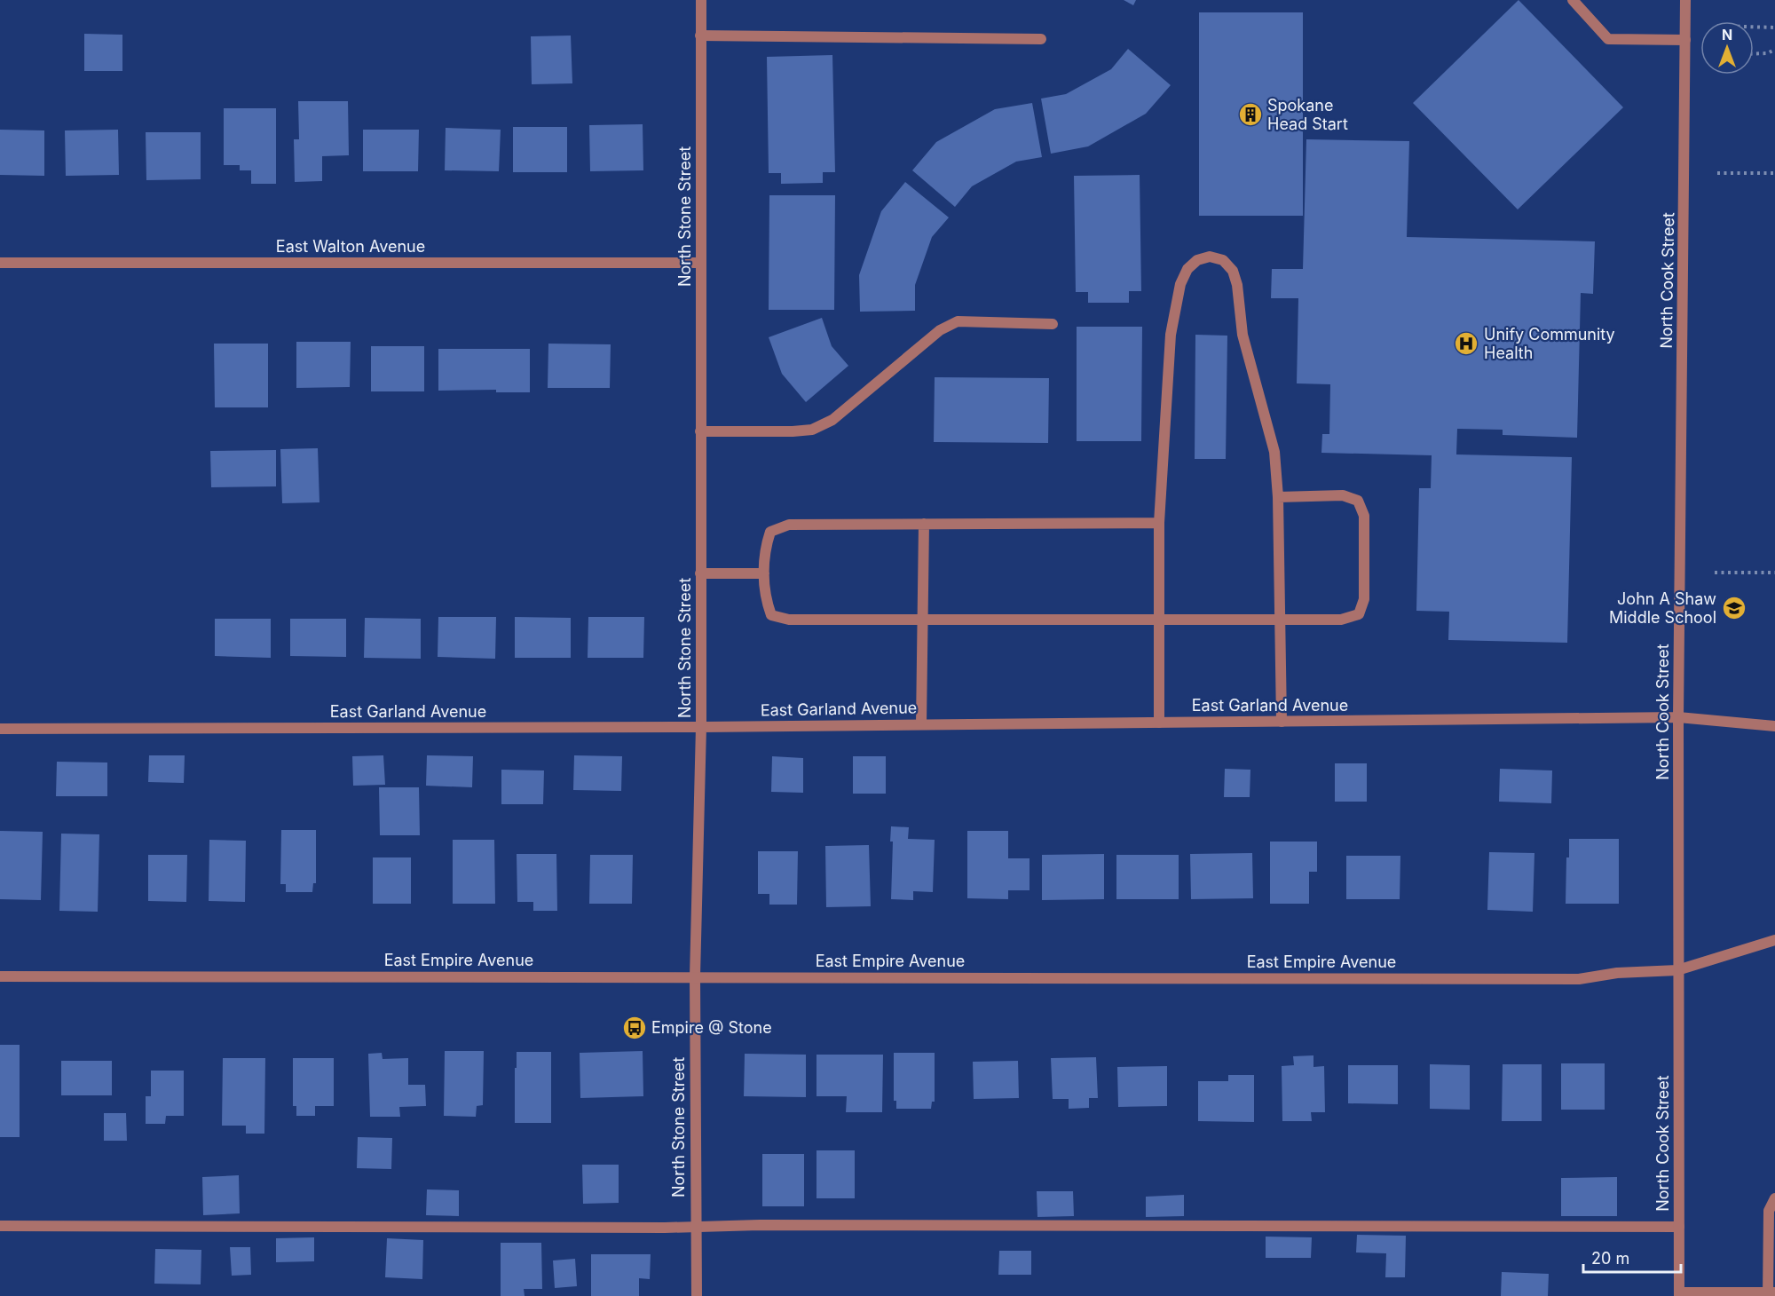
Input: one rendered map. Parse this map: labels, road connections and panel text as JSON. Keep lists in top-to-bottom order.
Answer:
{
  "streets": {
    "street": [
      "North Stone Street",
      "East Walton Avenue",
      "North Cook Street",
      "East Garland Avenue",
      "East Empire Avenue"
    ]
  },
  "crossings": [
    ["North Stone Street", "East Walton Avenue"],
    ["North Stone Street", "East Garland Avenue"],
    ["North Stone Street", "East Empire Avenue"],
    ["North Cook Street", "East Garland Avenue"],
    ["North Cook Street", "East Empire Avenue"]
  ],
  "places": {
    "building": ["Spokane Head Start"],
    "hospital": ["Unify Community Health"],
    "school or university": ["John A Shaw Middle School"],
    "bus stop": ["Empire @ Stone"]
  },
  "scale_bar": "20 m",
  "north": "top"
}
